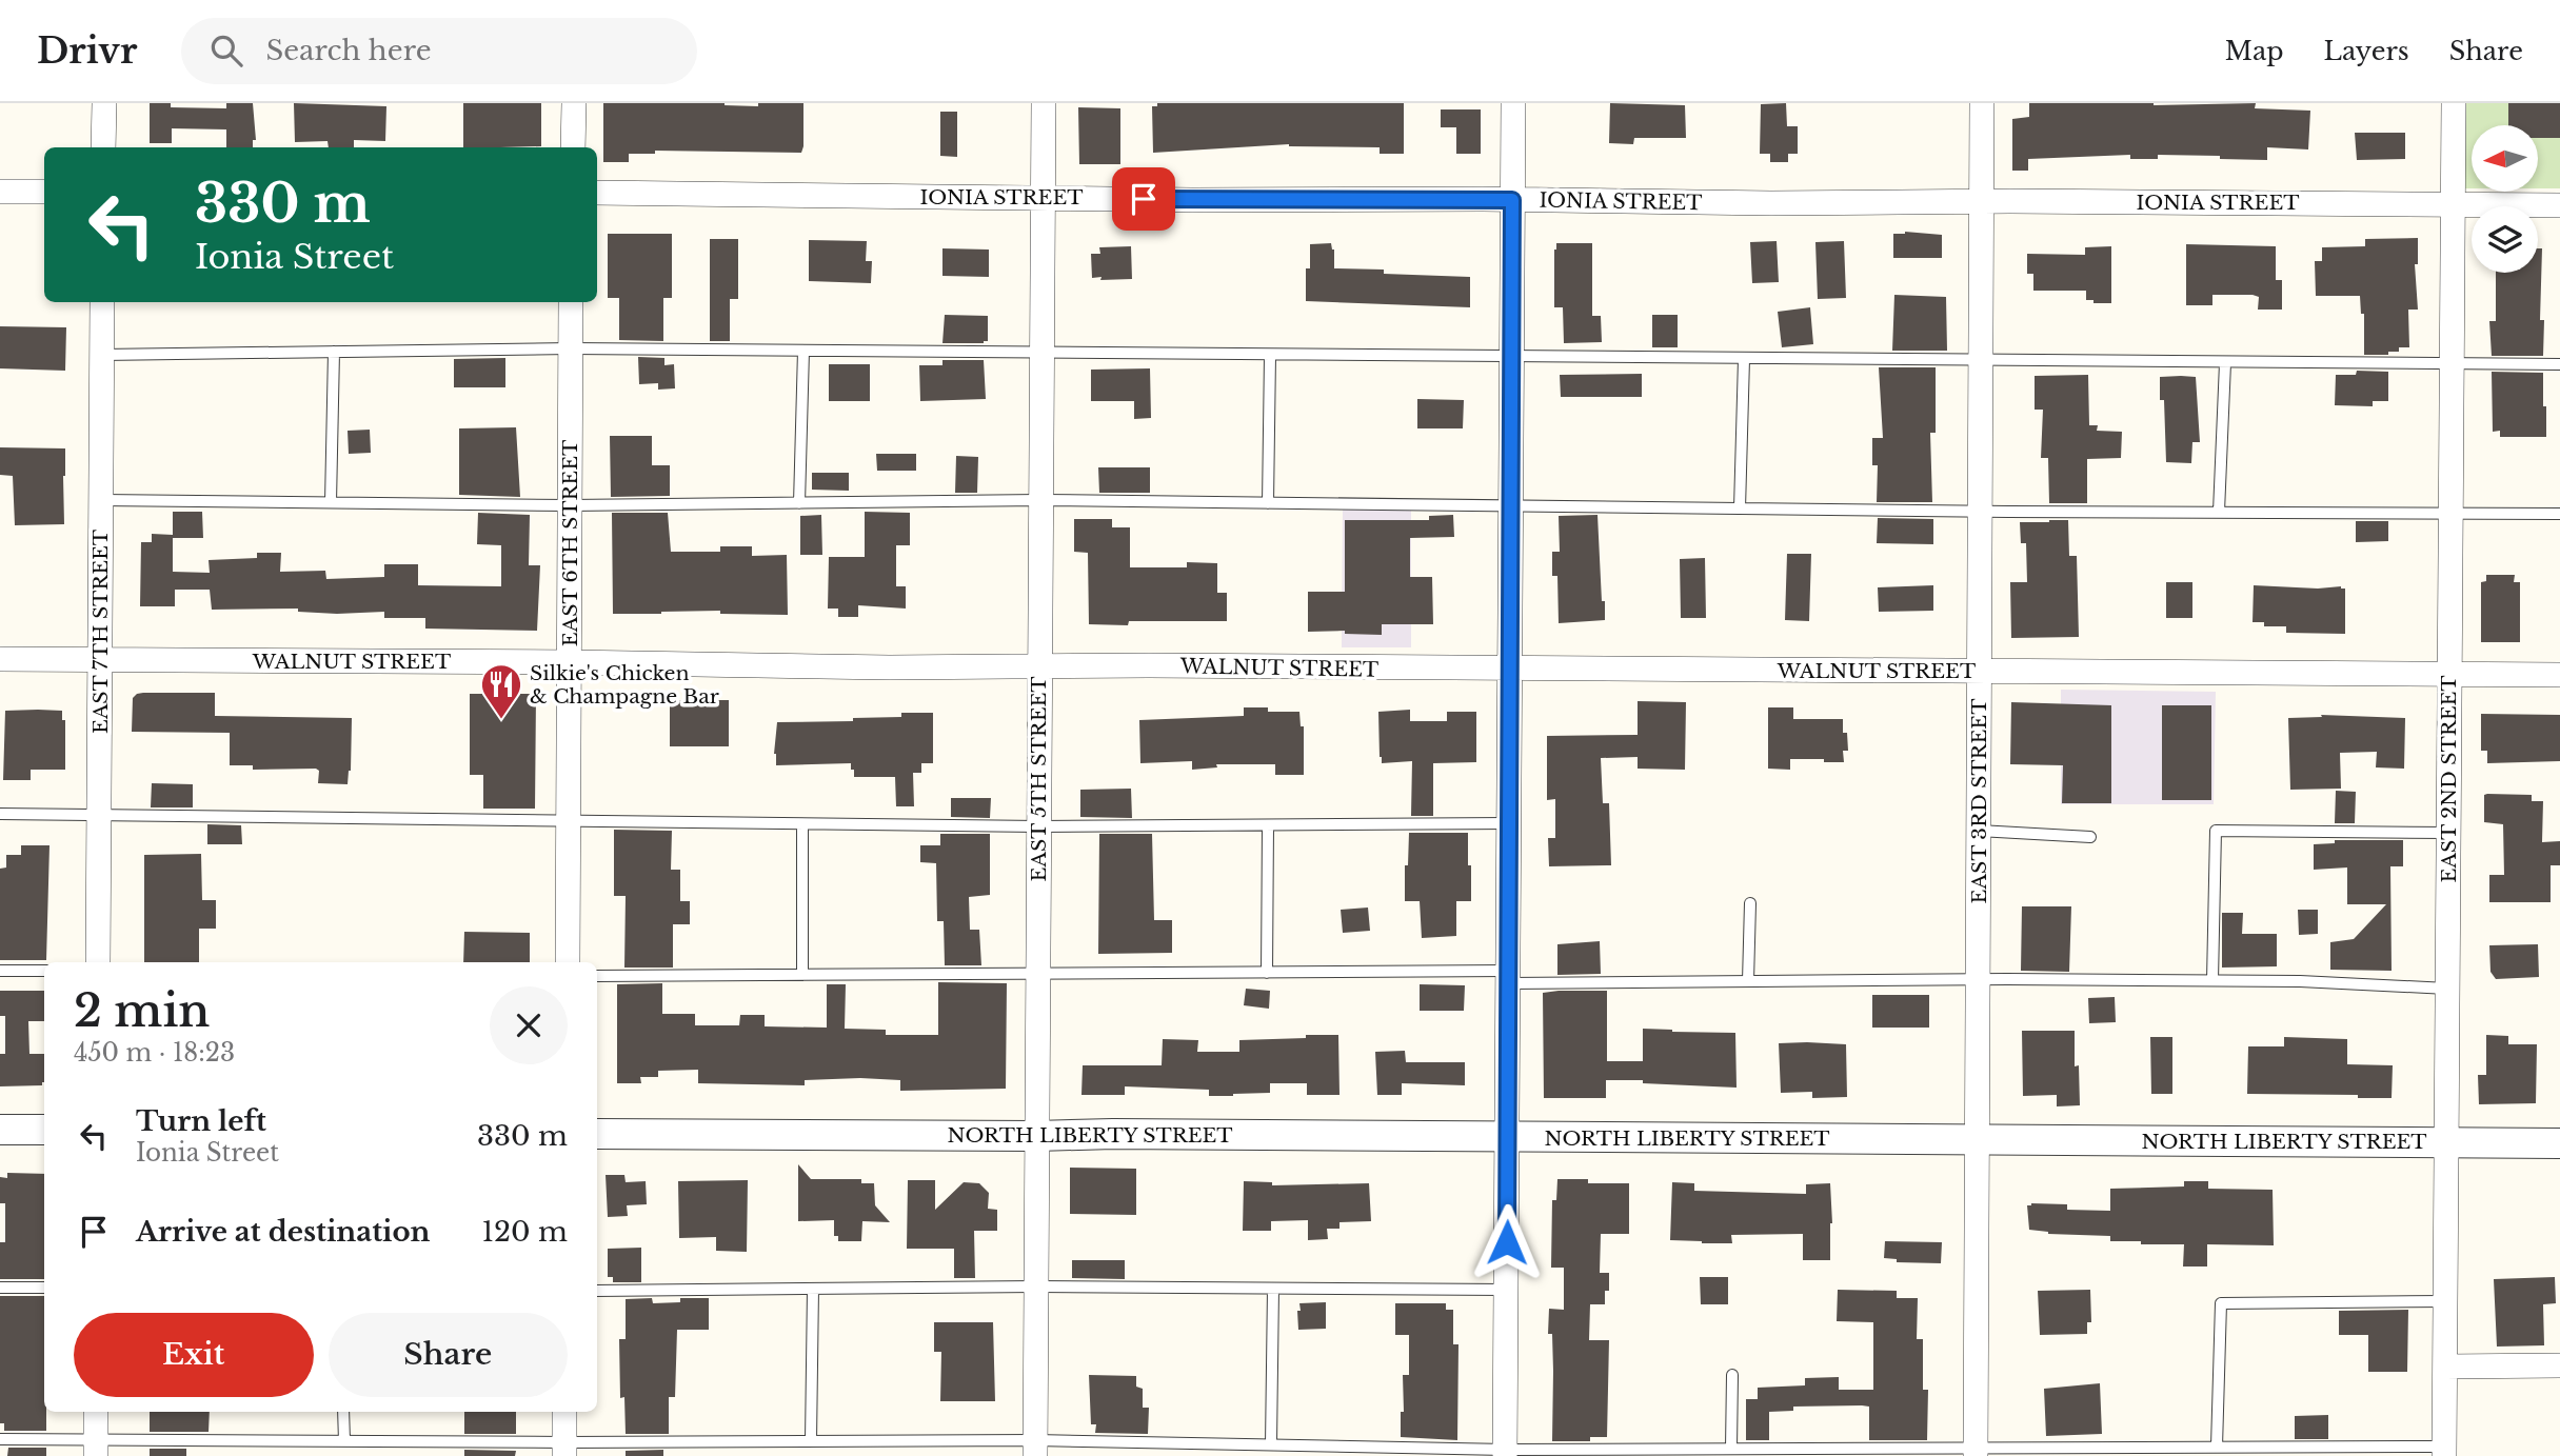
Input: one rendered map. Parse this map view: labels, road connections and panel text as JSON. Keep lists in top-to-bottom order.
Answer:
{
  "streets": {
    "street": [
      "IONIA STREET",
      "EAST 6TH STREET",
      "EAST 7TH STREET",
      "WALNUT STREET",
      "EAST 5TH STREET",
      "EAST 2ND STREET",
      "EAST 3RD STREET",
      "NORTH LIBERTY STREET"
    ]
  },
  "crossings": [
    ["IONIA STREET", "EAST 5TH STREET"],
    ["IONIA STREET", "EAST 2ND STREET"],
    ["IONIA STREET", "EAST 3RD STREET"],
    ["EAST 6TH STREET", "WALNUT STREET"],
    ["EAST 7TH STREET", "WALNUT STREET"],
    ["WALNUT STREET", "EAST 5TH STREET"],
    ["WALNUT STREET", "EAST 2ND STREET"],
    ["WALNUT STREET", "EAST 3RD STREET"],
    ["EAST 5TH STREET", "NORTH LIBERTY STREET"],
    ["EAST 2ND STREET", "NORTH LIBERTY STREET"],
    ["EAST 3RD STREET", "NORTH LIBERTY STREET"]
  ],
  "places": {
    "restaurant": ["Silkie's Chicken & Champagne Bar"]
  },
  "north": "left",
  "page": {
    "header": "Drivr",
    "search": "Search here",
    "nav": ["Map", "Layers", "Share"],
    "turn": ["330 m", "Ionia Street"],
    "heading": ["2 min", "450 m · 18:23"],
    "list": [
      {
        "name": "Turn left",
        "note": "Ionia Street",
        "value": "330 m"
      },
      {
        "name": "Arrive at destination",
        "value": "120 m"
      }
    ],
    "buttons": ["Exit", "Share"]
  }
}
